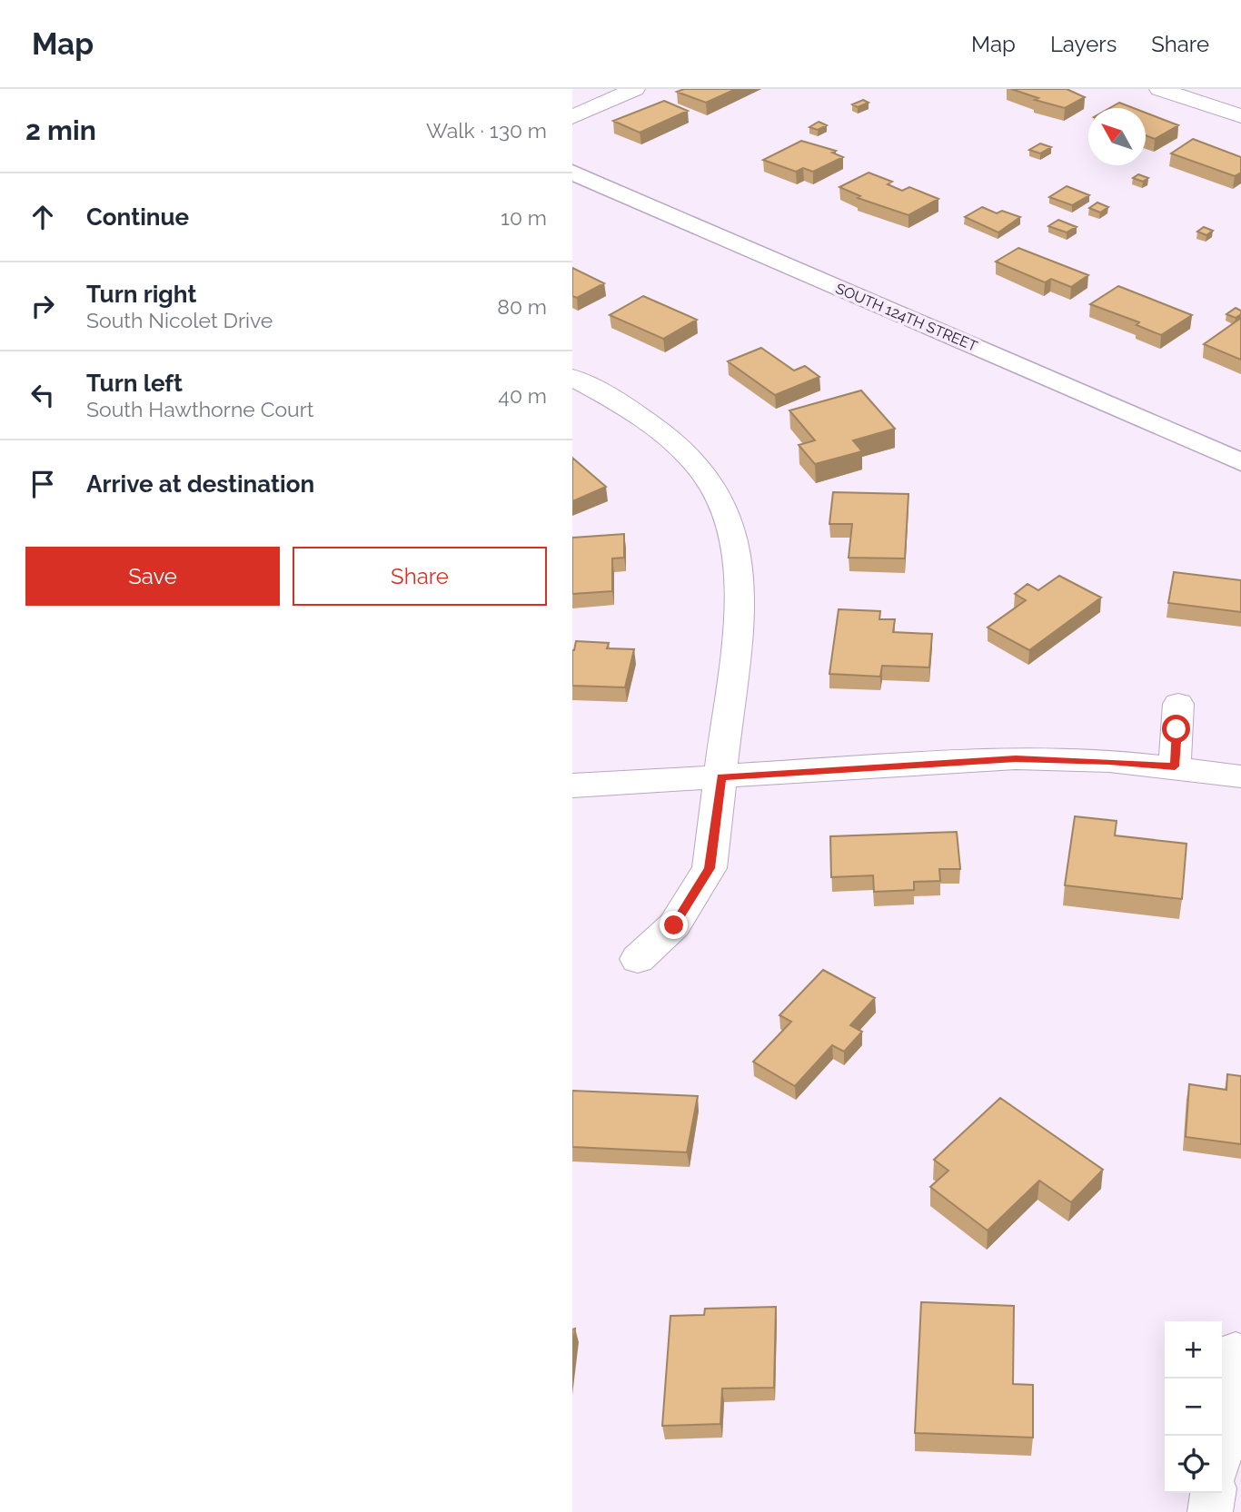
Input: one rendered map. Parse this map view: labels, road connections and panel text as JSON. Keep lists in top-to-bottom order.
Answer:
{
  "streets": {
    "street": ["SOUTH 124TH STREET"]
  },
  "north": "top left",
  "page": {
    "header": "Map",
    "nav": ["Map", "Layers", "Share"],
    "heading": ["2 min", "Walk · 130 m"],
    "list": [
      ["Continue", "10 m"],
      ["Turn right", "South Nicolet Drive", "80 m"],
      ["Turn left", "South Hawthorne Court", "40 m"],
      "Arrive at destination"
    ],
    "buttons": ["Save", "Share"],
    "map_buttons": ["+", "−"]
  }
}
